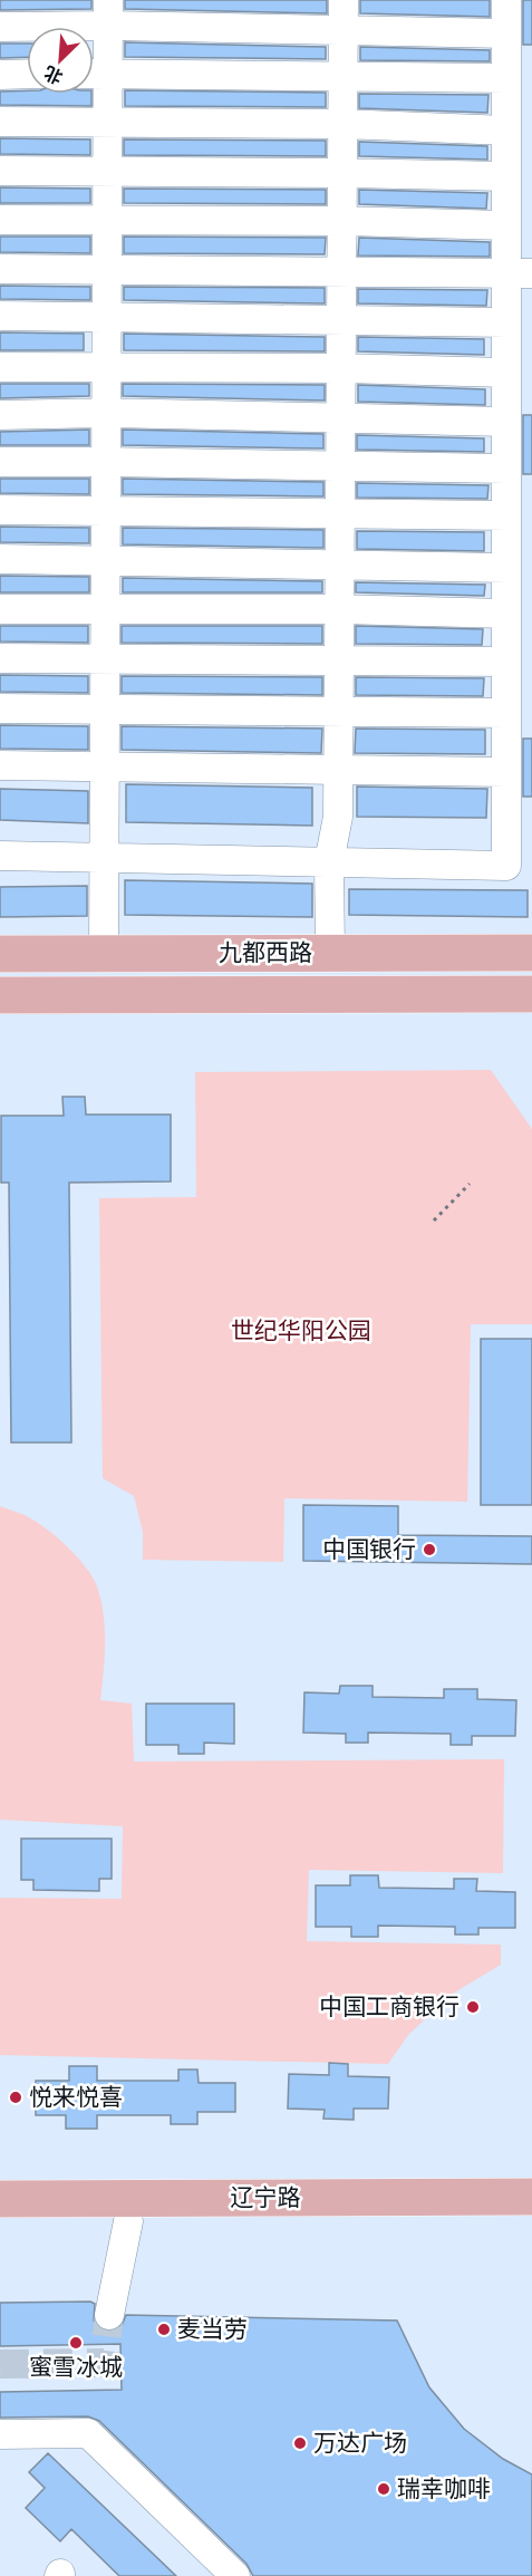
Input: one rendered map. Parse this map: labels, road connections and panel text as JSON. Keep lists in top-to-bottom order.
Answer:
{
  "streets": {
    "main road": ["九都西路", "辽宁路"]
  },
  "parks": ["世纪华阳公园"],
  "places": [
    "中国银行",
    "中国工商银行",
    "悦来悦喜",
    "麦当劳",
    "蜜雪冰城",
    "万达广场",
    "瑞幸咖啡"
  ],
  "north": "bottom left"
}
